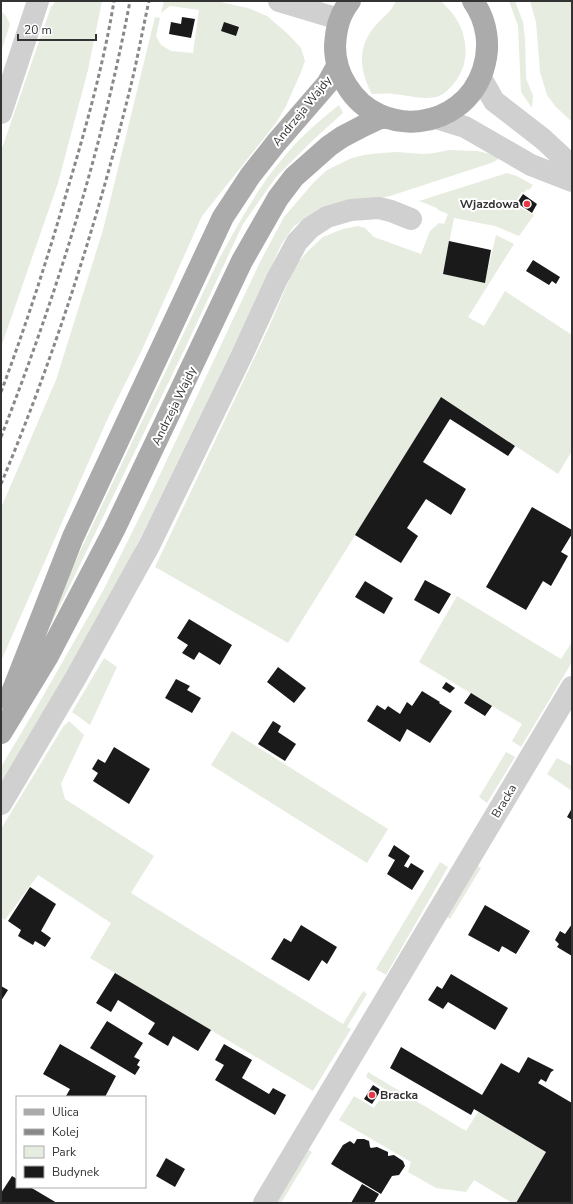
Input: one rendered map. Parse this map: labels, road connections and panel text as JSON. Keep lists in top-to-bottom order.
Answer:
{
  "streets": {
    "main road": ["Andrzeja Wajdy"],
    "street": ["Bracka"]
  },
  "places": ["Wjazdowa", "Bracka"],
  "legend": [
    "Ulica",
    "Kolej",
    "Park",
    "Budynek"
  ],
  "scale_bar": "20 m"
}
